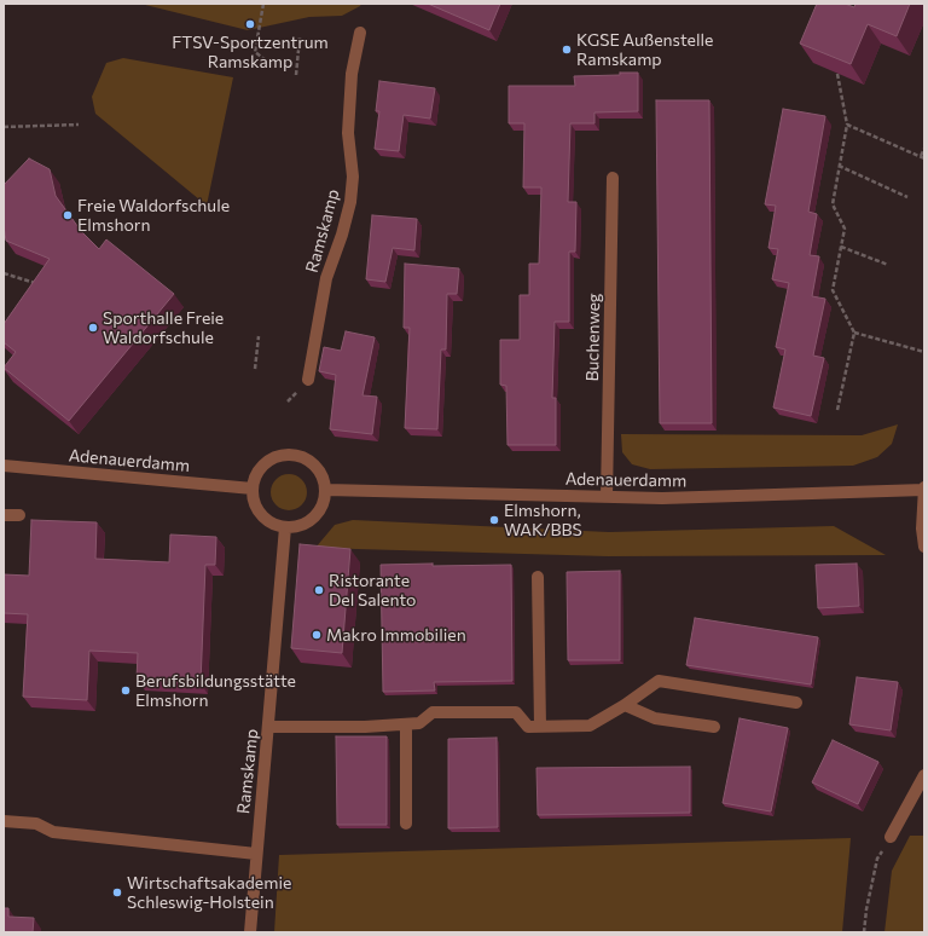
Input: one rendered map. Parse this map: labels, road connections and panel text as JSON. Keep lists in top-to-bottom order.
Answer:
{
  "streets": {
    "street": ["Ramskamp", "Buchenweg", "Adenauerdamm"]
  },
  "crossings": [
    ["Ramskamp", "Adenauerdamm"],
    ["Buchenweg", "Adenauerdamm"]
  ],
  "places": [
    "FTSV-Sportzentrum Ramskamp",
    "KGSE Außenstelle Ramskamp",
    "Freie Waldorfschule Elmshorn",
    "Sporthalle Freie Waldorfschule",
    "Elmshorn, WAK/BBS",
    "Ristorante Del Salento",
    "Makro Immobilien",
    "Berufsbildungsstätte Elmshorn",
    "Wirtschaftsakademie Schleswig-Holstein"
  ]
}
